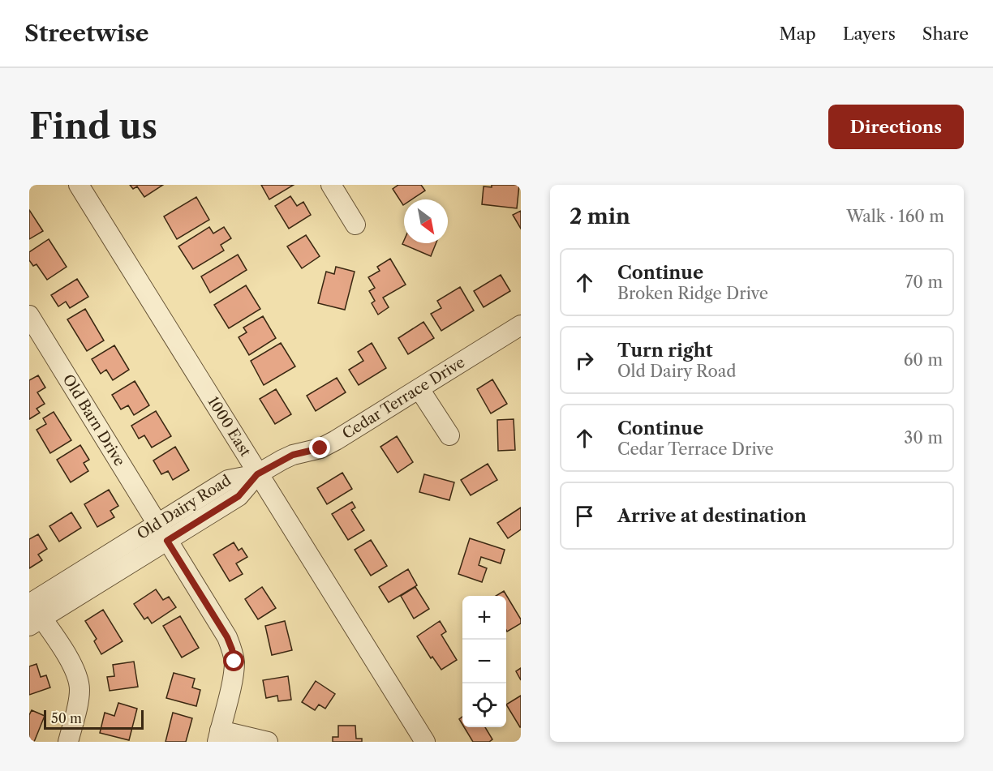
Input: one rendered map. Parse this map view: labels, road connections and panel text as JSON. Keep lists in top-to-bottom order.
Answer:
{
  "streets": {
    "street": [
      "Cedar Terrace Drive",
      "Old Barn Drive",
      "1000 East",
      "Old Dairy Road"
    ]
  },
  "crossings": [
    ["Cedar Terrace Drive", "1000 East"],
    ["Cedar Terrace Drive", "Old Dairy Road"],
    ["Old Barn Drive", "Old Dairy Road"],
    ["1000 East", "Old Dairy Road"]
  ],
  "scale_bar": "50 m",
  "north": "bottom right",
  "page": {
    "header": "Streetwise",
    "nav": ["Map", "Layers", "Share"],
    "buttons": "Directions",
    "title": "Find us",
    "heading": ["2 min", "Walk · 160 m"],
    "list": [
      ["Continue", "Broken Ridge Drive", "70 m"],
      ["Turn right", "Old Dairy Road", "60 m"],
      ["Continue", "Cedar Terrace Drive", "30 m"],
      "Arrive at destination"
    ],
    "map_buttons": ["+", "−"],
    "scale": "50 m"
  }
}
